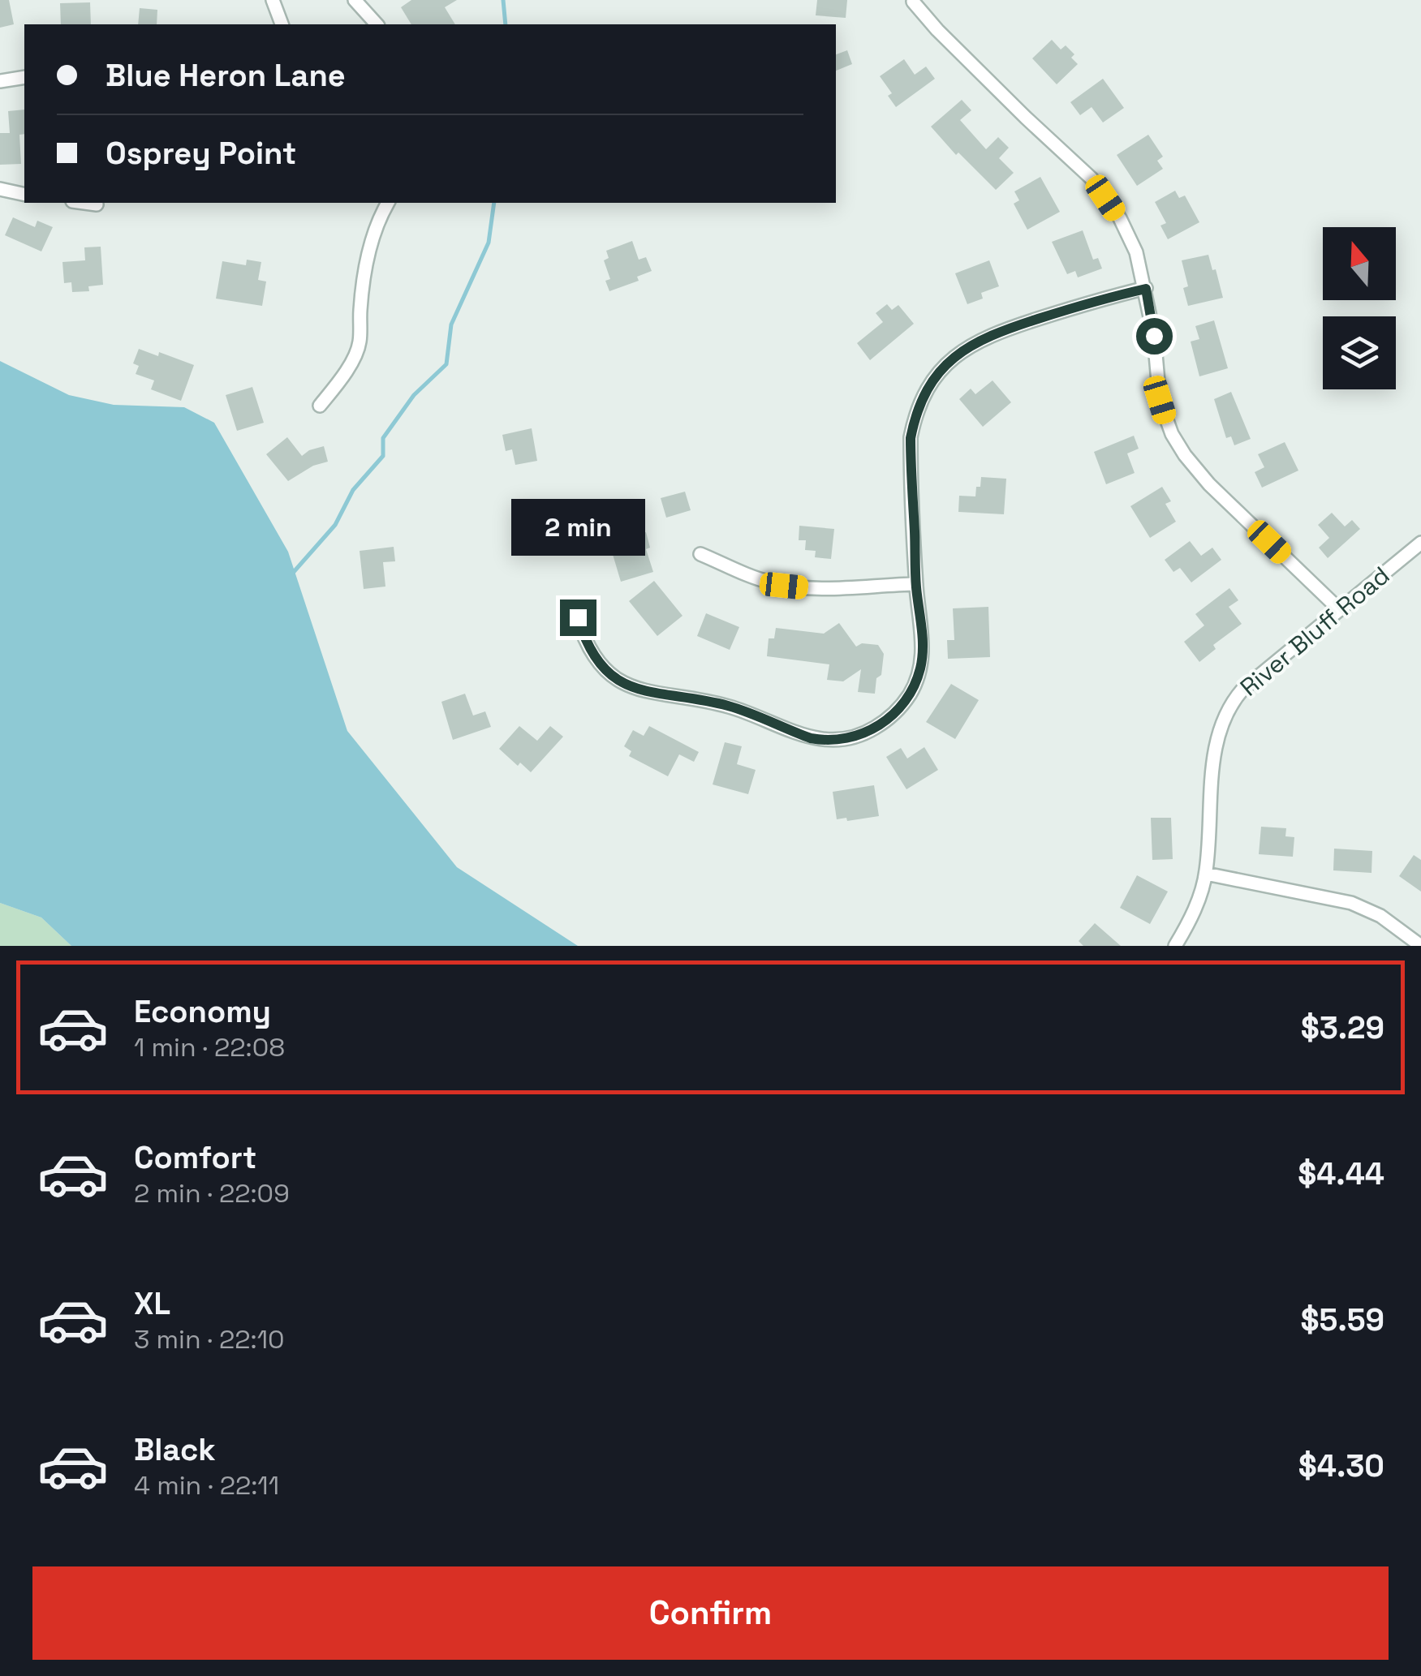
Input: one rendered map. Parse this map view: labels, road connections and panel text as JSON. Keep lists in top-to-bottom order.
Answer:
{
  "streets": {
    "street": ["River Bluff Road"]
  },
  "north": "top",
  "page": {
    "banner": ["Blue Heron Lane", "Osprey Point"],
    "bubble": "2 min",
    "list": [
      {
        "name": "Economy",
        "note": "1 min · 22:08",
        "value": "$3.29"
      },
      {
        "name": "Comfort",
        "note": "2 min · 22:09",
        "value": "$4.44"
      },
      {
        "name": "XL",
        "note": "3 min · 22:10",
        "value": "$5.59"
      },
      {
        "name": "Black",
        "note": "4 min · 22:11",
        "value": "$4.30"
      }
    ],
    "buttons": "Confirm"
  }
}
